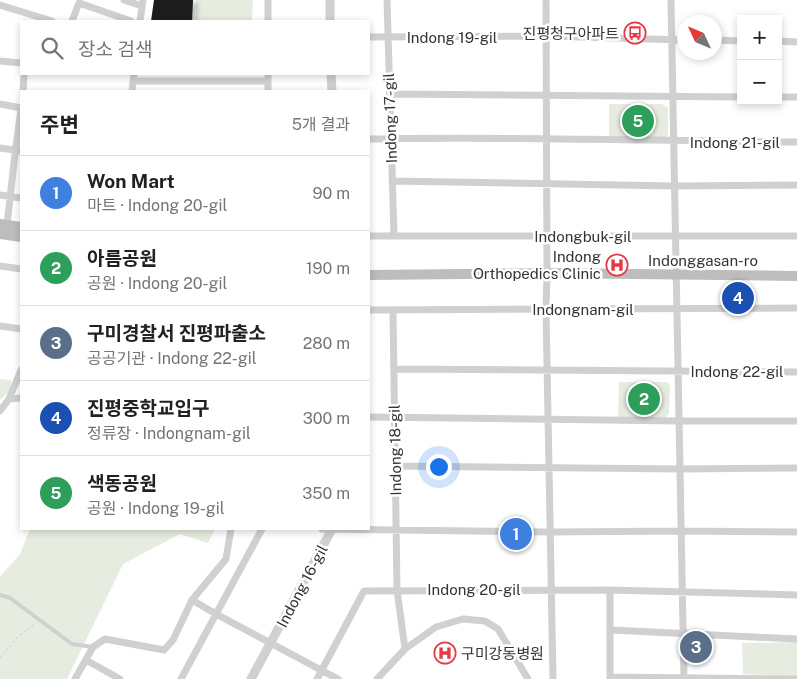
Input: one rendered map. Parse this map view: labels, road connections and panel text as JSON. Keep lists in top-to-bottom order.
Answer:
{
  "streets": {
    "main road": ["Indonggasan-ro"],
    "street": [
      "Indong 19-gil",
      "Indong 17-gil",
      "Indong 21-gil",
      "Indongbuk-gil",
      "Indongnam-gil",
      "Indong 22-gil",
      "Indong 18-gil",
      "Indong 16-gil",
      "Indong 20-gil"
    ]
  },
  "crossings": [
    ["Indong 19-gil", "Indong 17-gil"],
    ["Indong 19-gil", "Indong 21-gil"],
    ["Indong 17-gil", "Indongbuk-gil"],
    ["Indong 21-gil", "Indongbuk-gil"],
    ["Indong 21-gil", "Indonggasan-ro"],
    ["Indong 21-gil", "Indong 22-gil"],
    ["Indonggasan-ro", "Indong 22-gil"],
    ["Indongnam-gil", "Indong 22-gil"],
    ["Indongnam-gil", "Indong 18-gil"],
    ["Indong 22-gil", "Indong 20-gil"],
    ["Indong 18-gil", "Indong 16-gil"],
    ["Indong 18-gil", "Indong 20-gil"]
  ],
  "places": {
    "bus stop": ["진평청구아파트"],
    "hospital": ["Indong Orthopedics Clinic", "구미강동병원"]
  },
  "north": "top left",
  "page": {
    "map_buttons": ["+", "−"],
    "search": "장소 검색",
    "heading": ["주변", "5개 결과"],
    "pins": [
      "5",
      "4",
      "2",
      "1",
      "3"
    ],
    "list": [
      {
        "mark": "1",
        "name": "Won Mart",
        "note": "마트 · Indong 20-gil",
        "value": "90 m"
      },
      {
        "mark": "2",
        "name": "아름공원",
        "note": "공원 · Indong 20-gil",
        "value": "190 m"
      },
      {
        "mark": "3",
        "name": "구미경찰서 진평파출소",
        "note": "공공기관 · Indong 22-gil",
        "value": "280 m"
      },
      {
        "mark": "4",
        "name": "진평중학교입구",
        "note": "정류장 · Indongnam-gil",
        "value": "300 m"
      },
      {
        "mark": "5",
        "name": "색동공원",
        "note": "공원 · Indong 19-gil",
        "value": "350 m"
      }
    ]
  }
}
